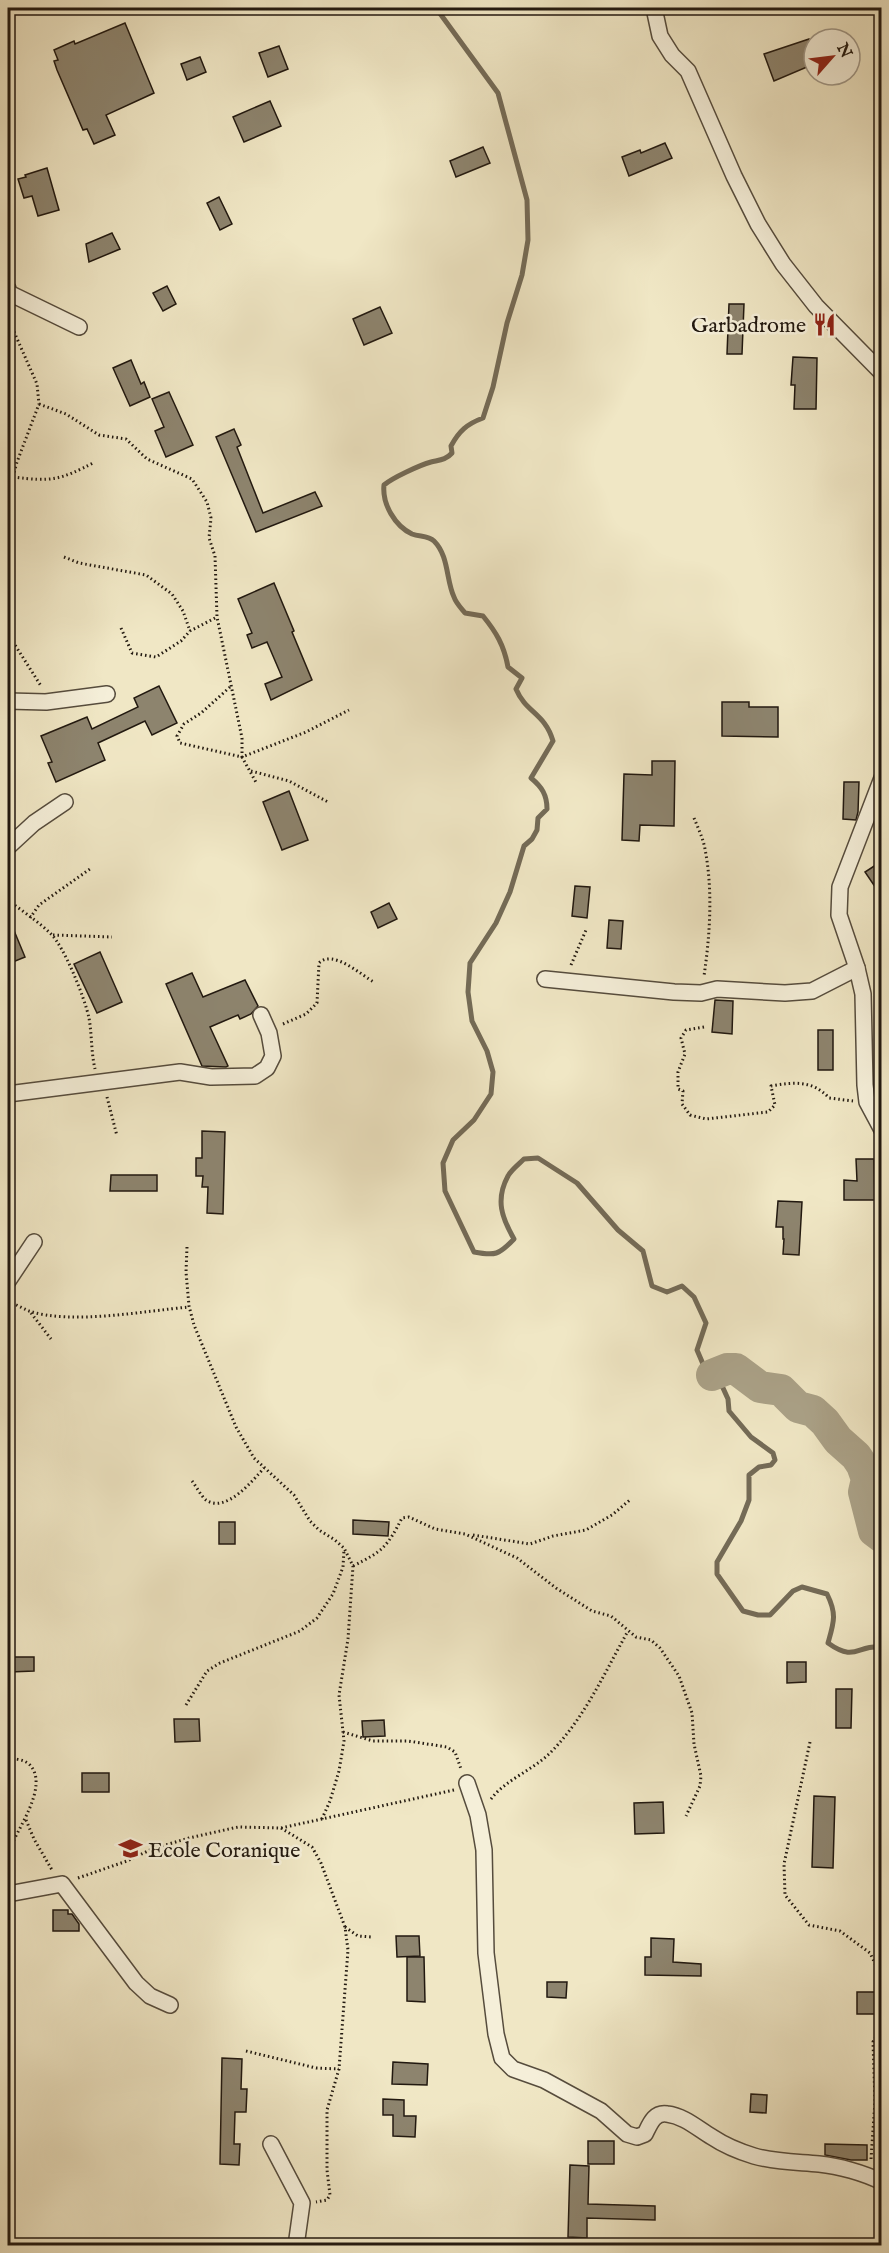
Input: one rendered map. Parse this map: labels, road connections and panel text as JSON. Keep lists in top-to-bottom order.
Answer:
{
  "places": {
    "restaurant": ["Garbadrome"],
    "school or university": ["Ecole Coranique"]
  },
  "north": "top right"
}
